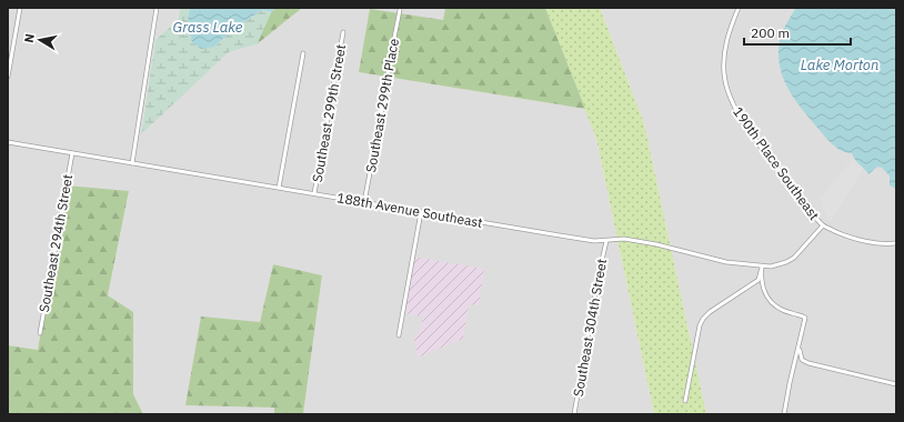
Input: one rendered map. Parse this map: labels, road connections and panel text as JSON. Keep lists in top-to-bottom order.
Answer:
{
  "streets": {
    "street": [
      "Southeast 299th Place",
      "Southeast 299th Street",
      "190th Place Southeast",
      "188th Avenue Southeast",
      "Southeast 294th Street",
      "Southeast 304th Street"
    ]
  },
  "crossings": [
    ["Southeast 299th Place", "188th Avenue Southeast"],
    ["Southeast 299th Street", "188th Avenue Southeast"],
    ["190th Place Southeast", "188th Avenue Southeast"],
    ["188th Avenue Southeast", "Southeast 294th Street"],
    ["188th Avenue Southeast", "Southeast 304th Street"]
  ],
  "water": ["Grass Lake", "Lake Morton"],
  "scale_bar": "200 m",
  "north": "left"
}
